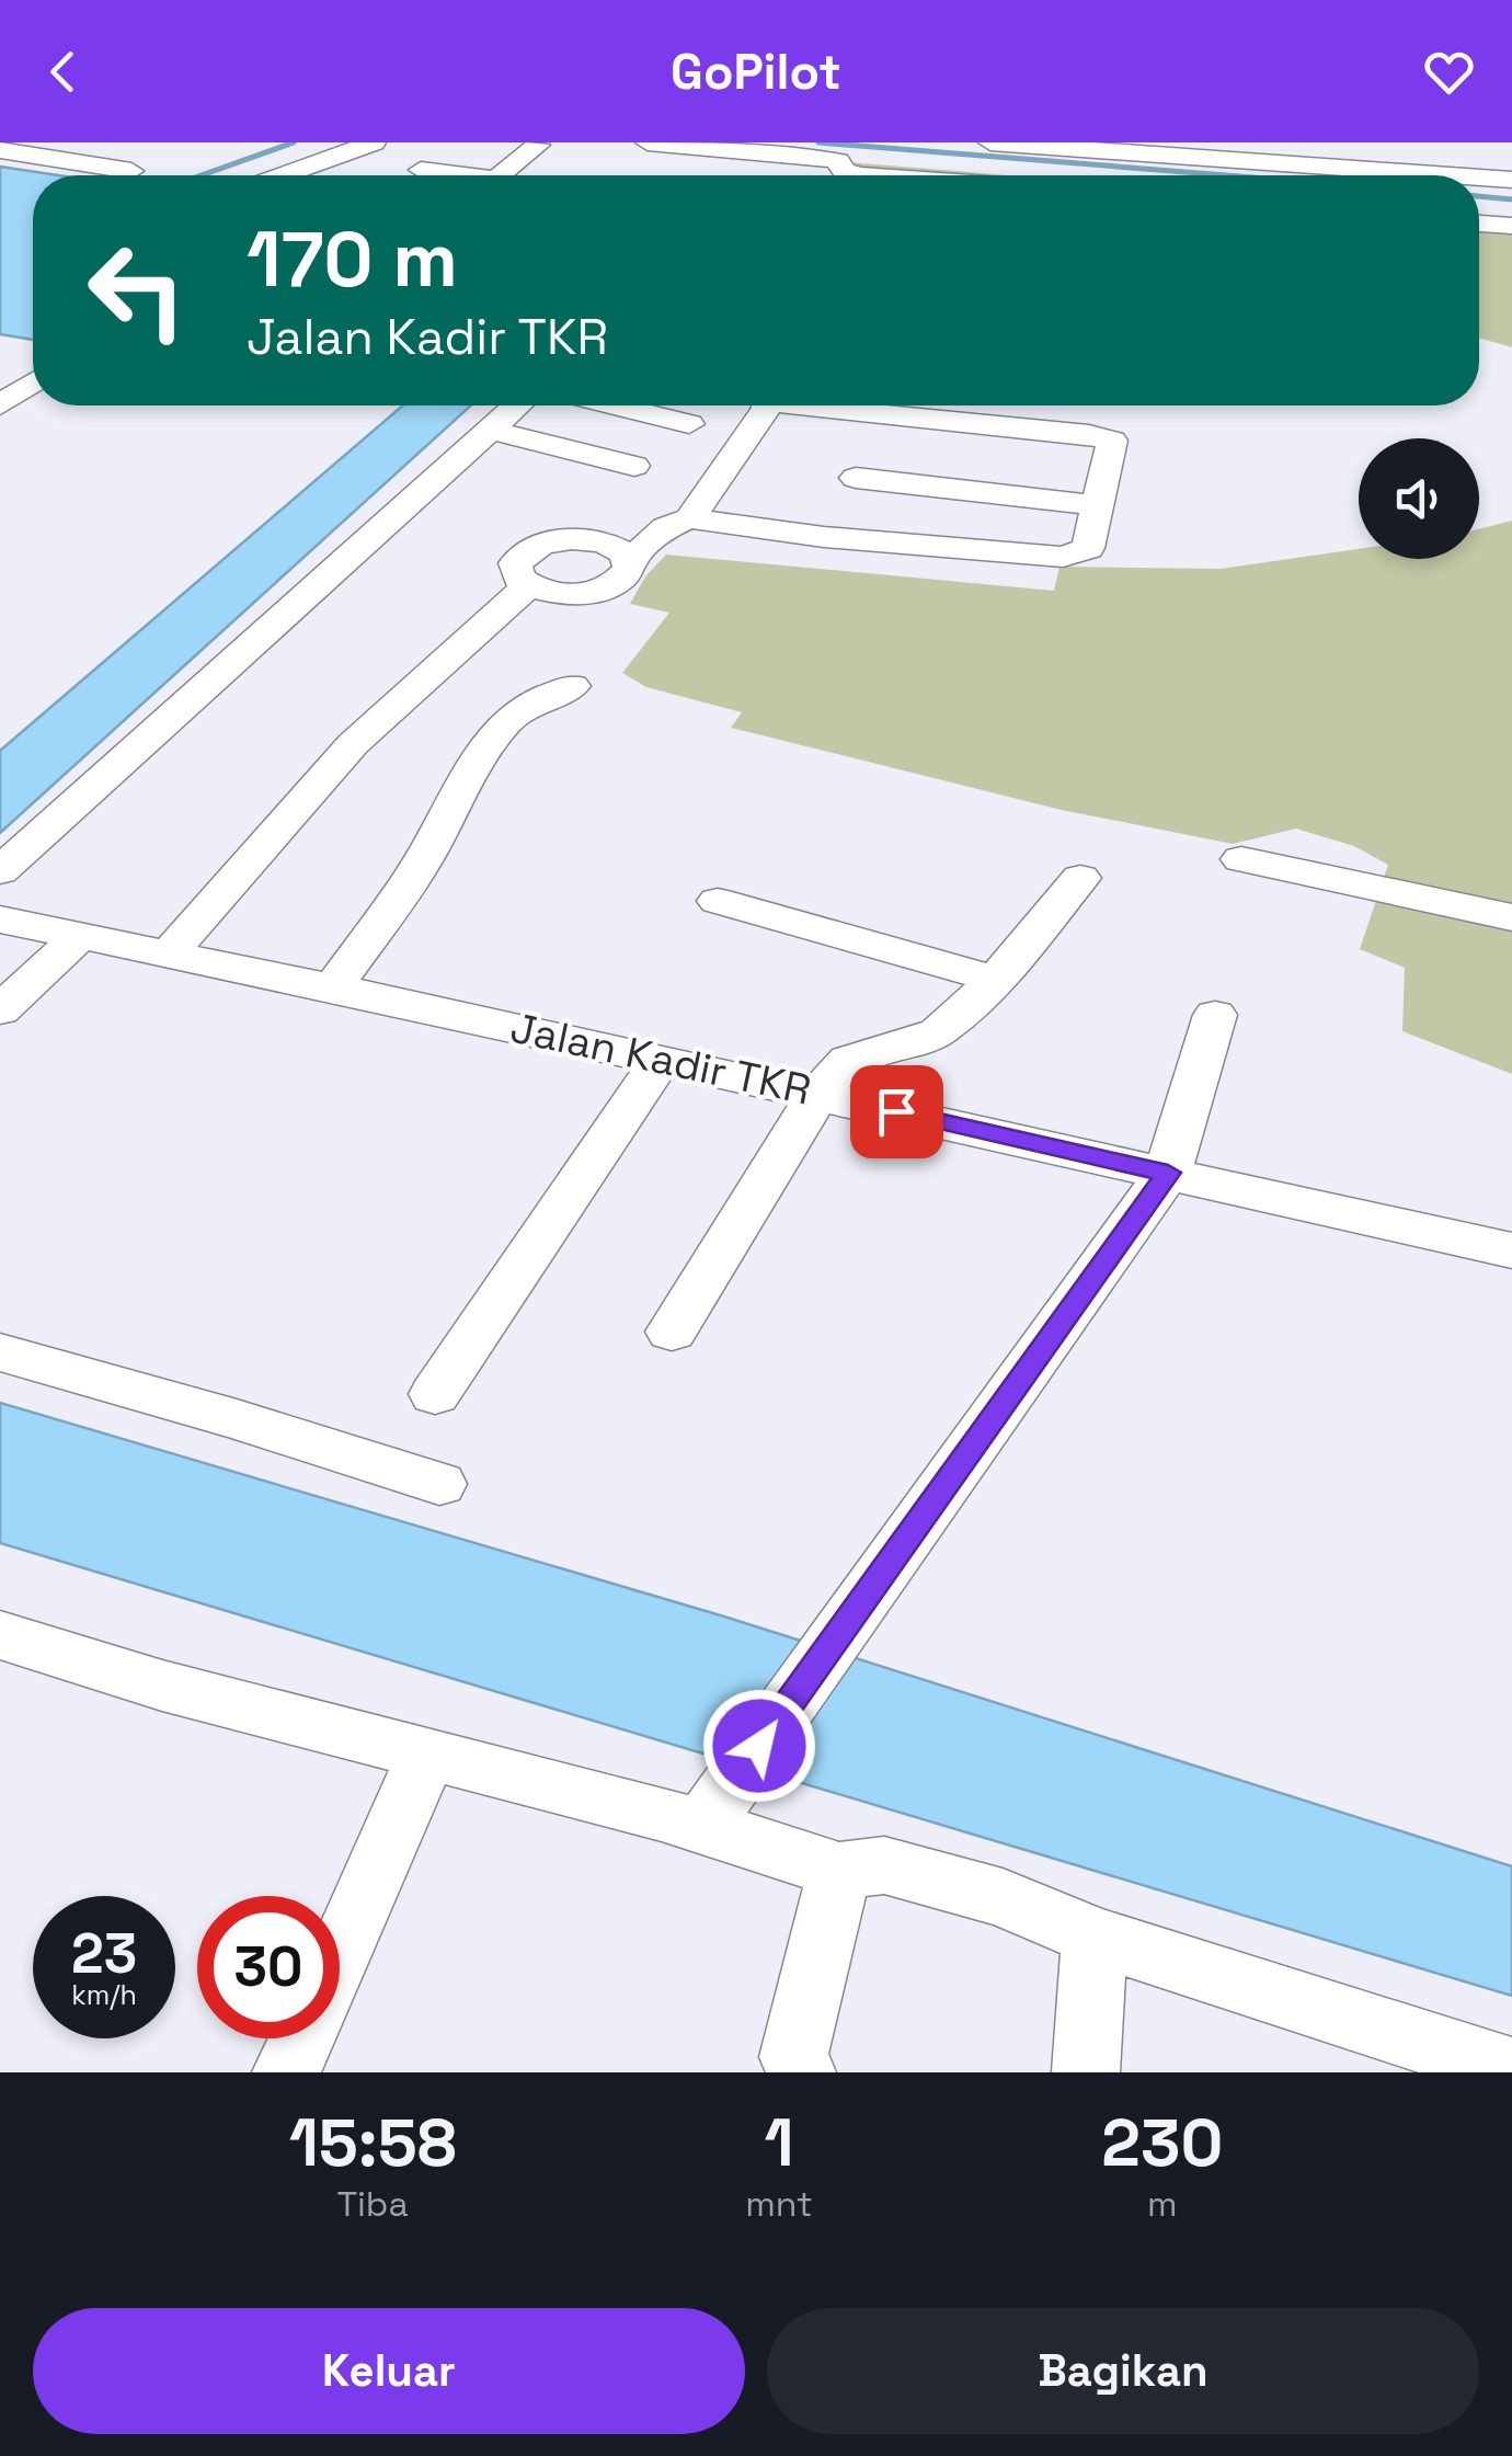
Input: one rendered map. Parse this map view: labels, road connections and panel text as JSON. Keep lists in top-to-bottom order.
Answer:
{
  "streets": {
    "street": ["Jalan Kadir TKR"]
  },
  "page": {
    "header": "GoPilot",
    "turn": ["170 m", "Jalan Kadir TKR"],
    "speed": "23 km/h",
    "limit": "30",
    "eta": [
      "15:58",
      "Tiba",
      "1",
      "mnt",
      "230",
      "m"
    ],
    "buttons": ["Keluar", "Bagikan"]
  }
}
